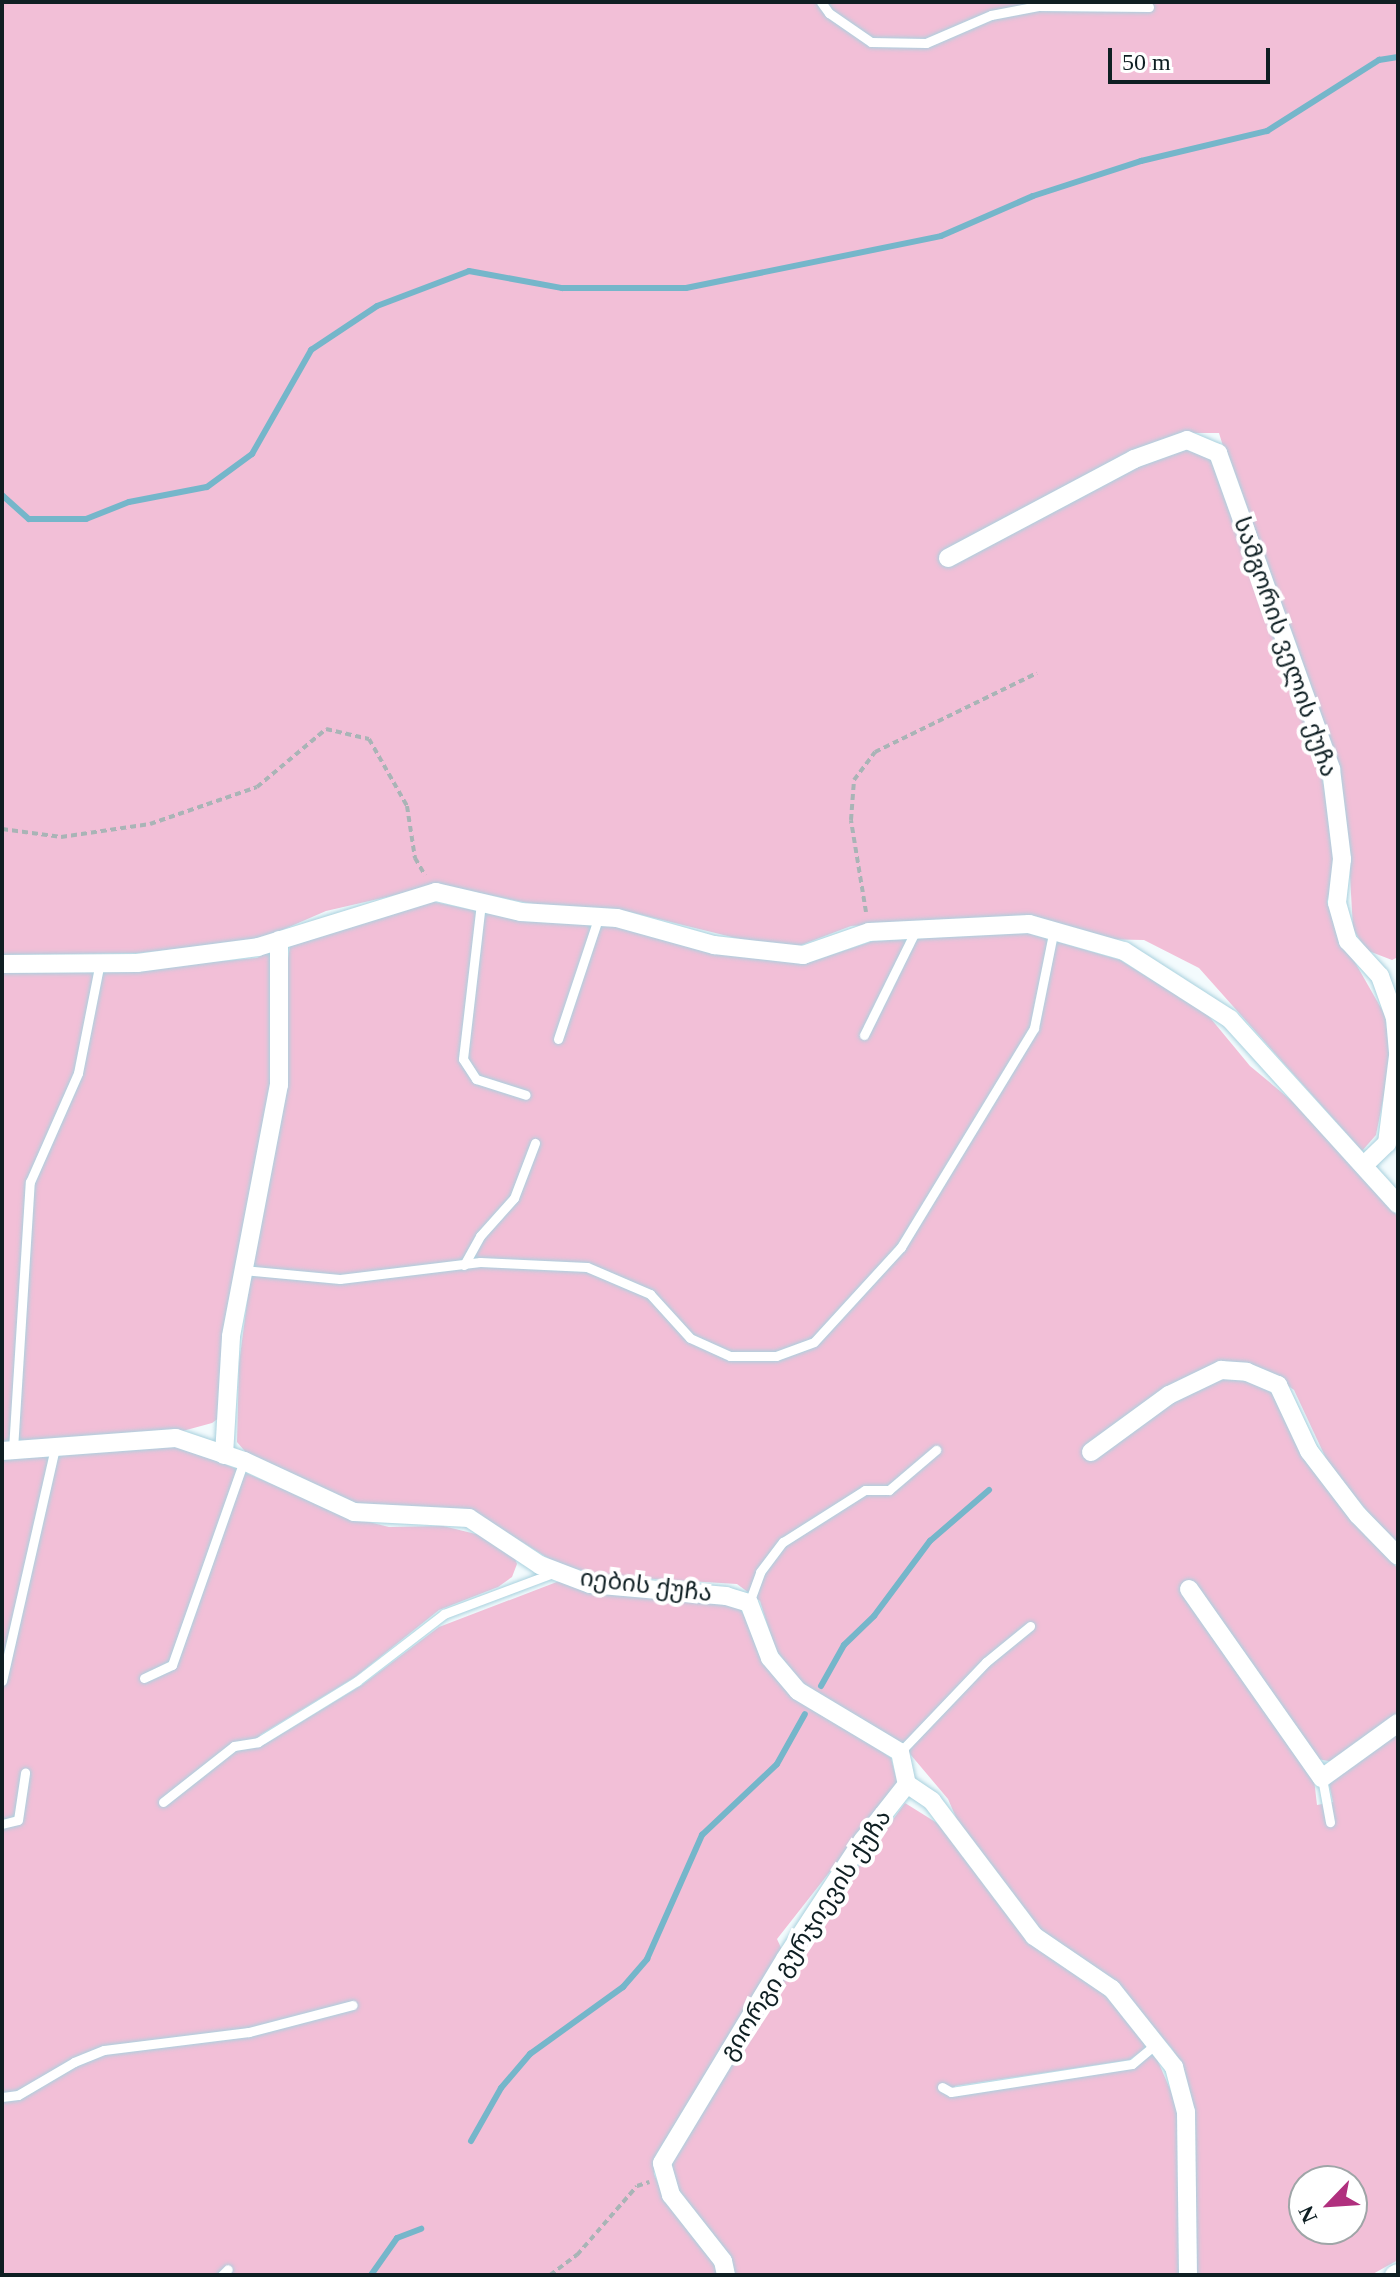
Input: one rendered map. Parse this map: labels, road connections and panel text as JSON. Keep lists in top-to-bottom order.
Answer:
{
  "streets": {
    "street": ["სამგორის ველის ქუჩა", "იების ქუჩა", "გიორგი გურჯიევის ქუჩა"]
  },
  "scale_bar": "50 m",
  "north": "bottom left"
}
